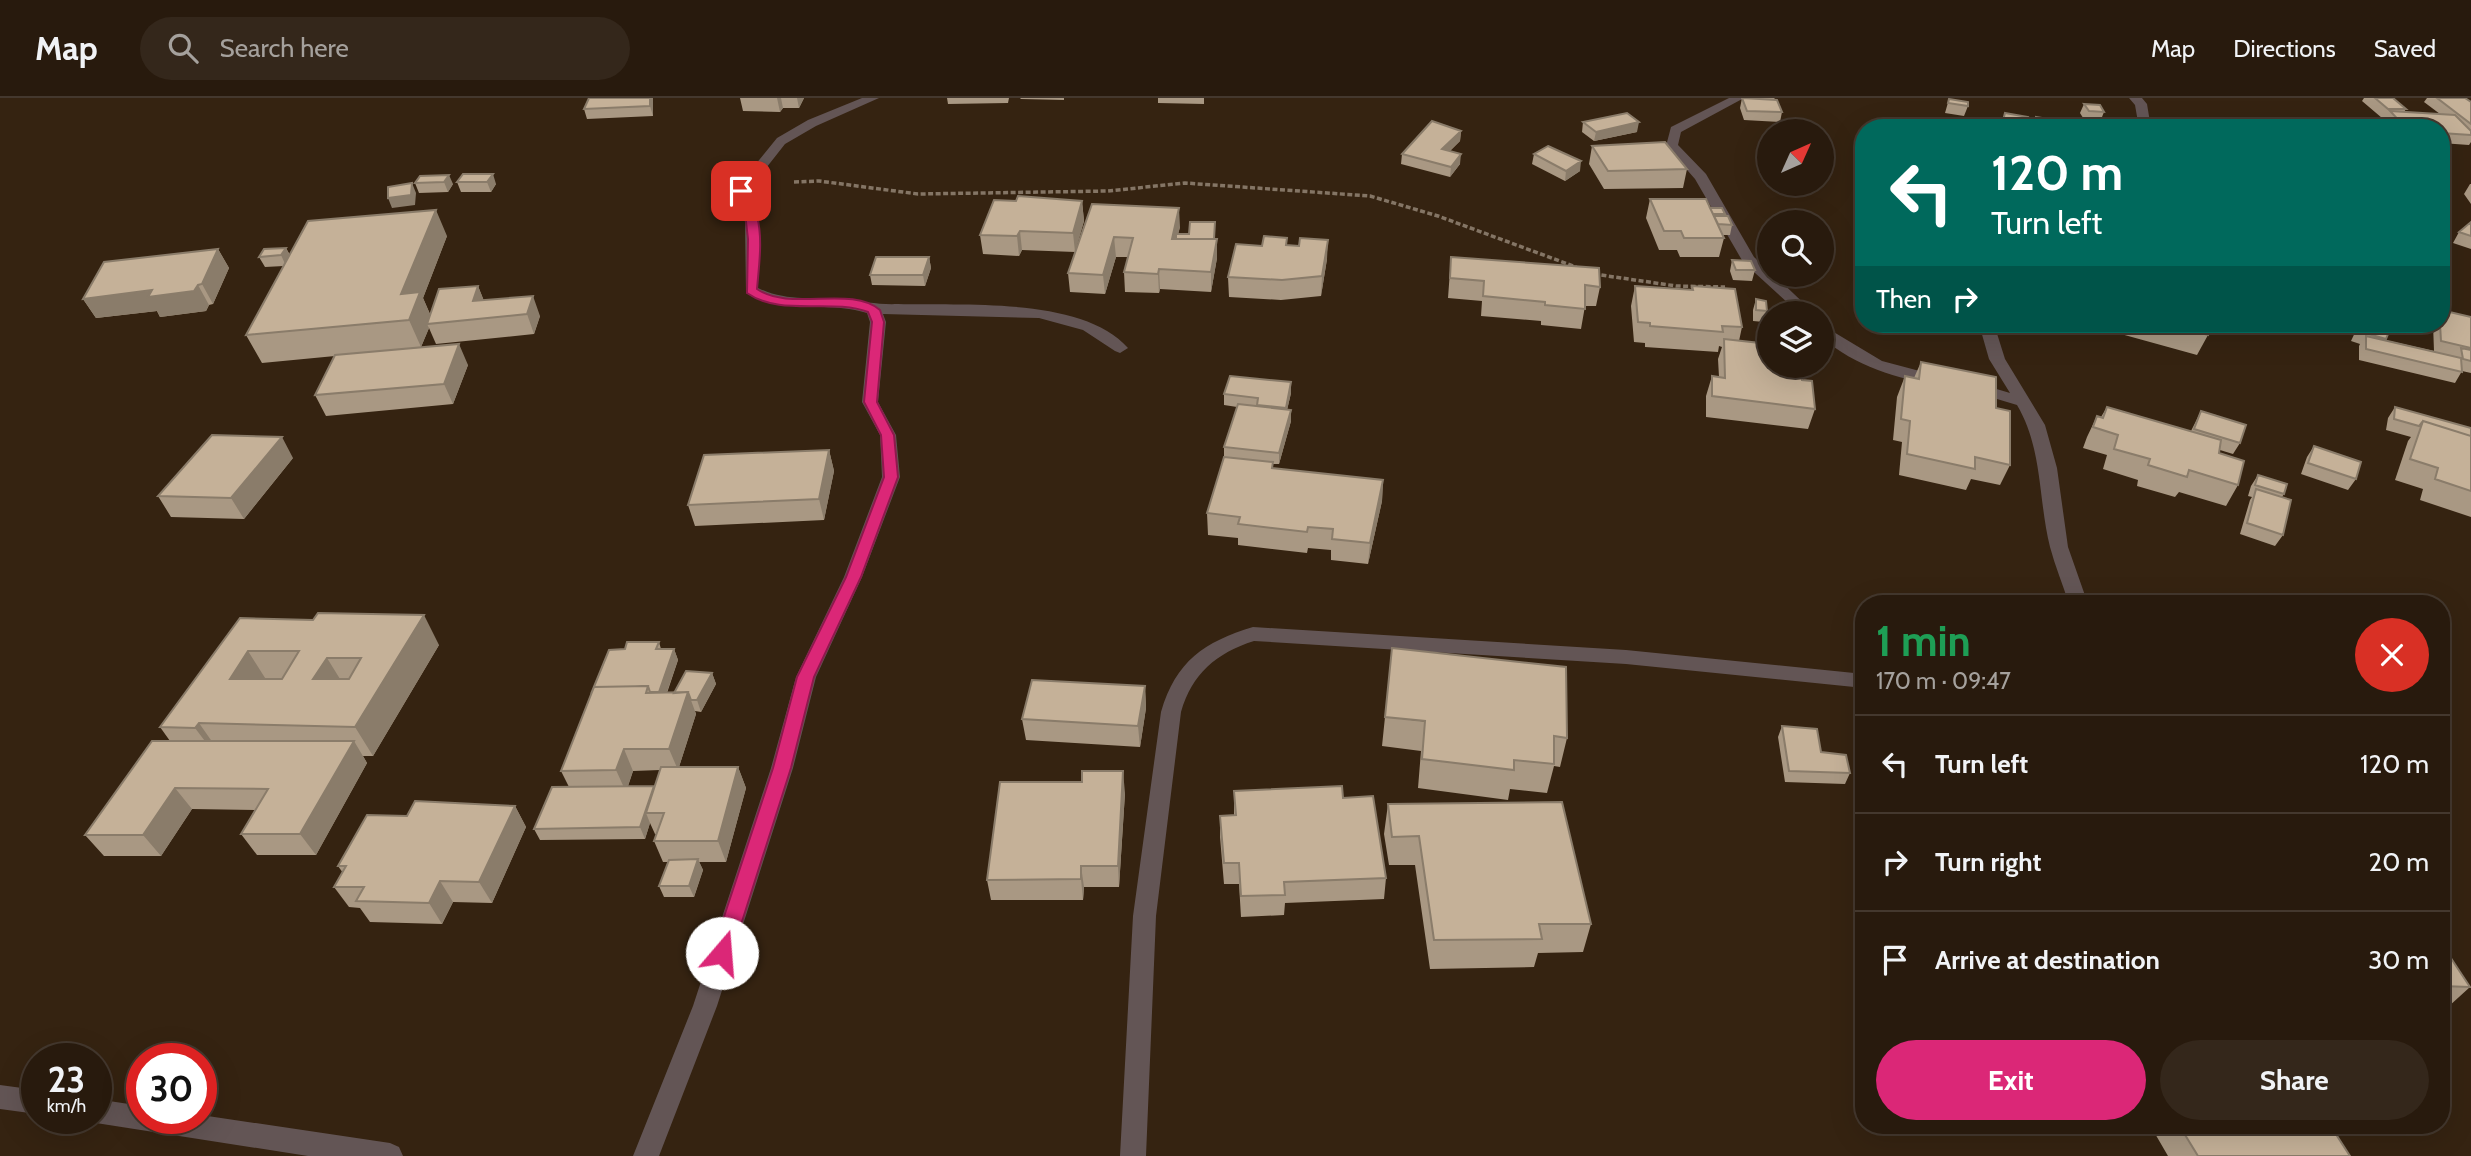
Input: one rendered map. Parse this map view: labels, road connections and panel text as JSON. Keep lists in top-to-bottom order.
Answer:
{
  "north": "top right",
  "page": {
    "header": "Map",
    "search": "Search here",
    "nav": ["Map", "Directions", "Saved"],
    "turn": ["120 m", "Turn left"],
    "then": "Then",
    "heading": ["1 min", "170 m · 09:47"],
    "list": [
      {
        "name": "Turn left",
        "value": "120 m"
      },
      {
        "name": "Turn right",
        "value": "20 m"
      },
      {
        "name": "Arrive at destination",
        "value": "30 m"
      }
    ],
    "buttons": ["Exit", "Share"],
    "speed": "23 km/h",
    "limit": "30"
  }
}
